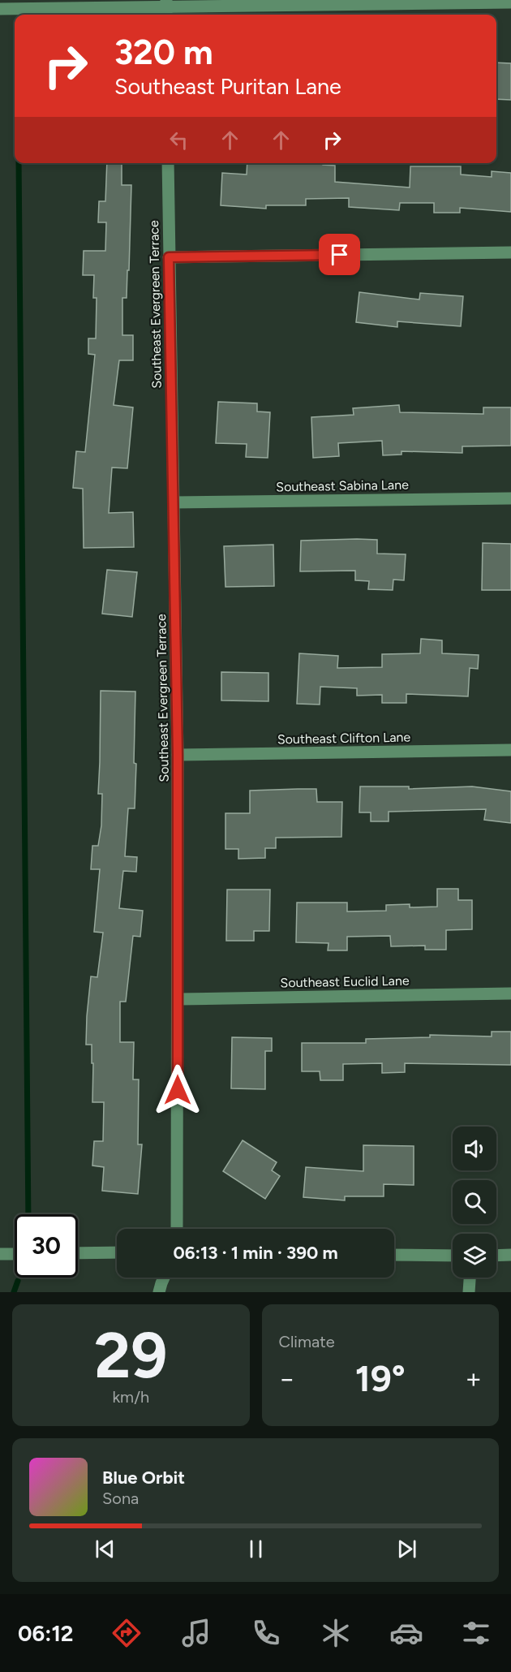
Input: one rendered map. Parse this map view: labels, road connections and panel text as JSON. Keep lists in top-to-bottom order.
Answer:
{
  "streets": {
    "street": [
      "Southeast Evergreen Terrace",
      "Southeast Sabina Lane",
      "Southeast Clifton Lane",
      "Southeast Euclid Lane"
    ]
  },
  "crossings": [
    ["Southeast Evergreen Terrace", "Southeast Sabina Lane"],
    ["Southeast Evergreen Terrace", "Southeast Clifton Lane"],
    ["Southeast Evergreen Terrace", "Southeast Euclid Lane"]
  ],
  "page": {
    "turn": ["320 m", "Southeast Puritan Lane"],
    "limit": "30",
    "trip": "06:13 · 1 min · 390 m",
    "tile": [
      ["29", "km/h"],
      "Climate"
    ],
    "heat": ["−", "19°", "+"],
    "song": ["Blue Orbit", "Sona"],
    "tabs": "06:12"
  }
}
